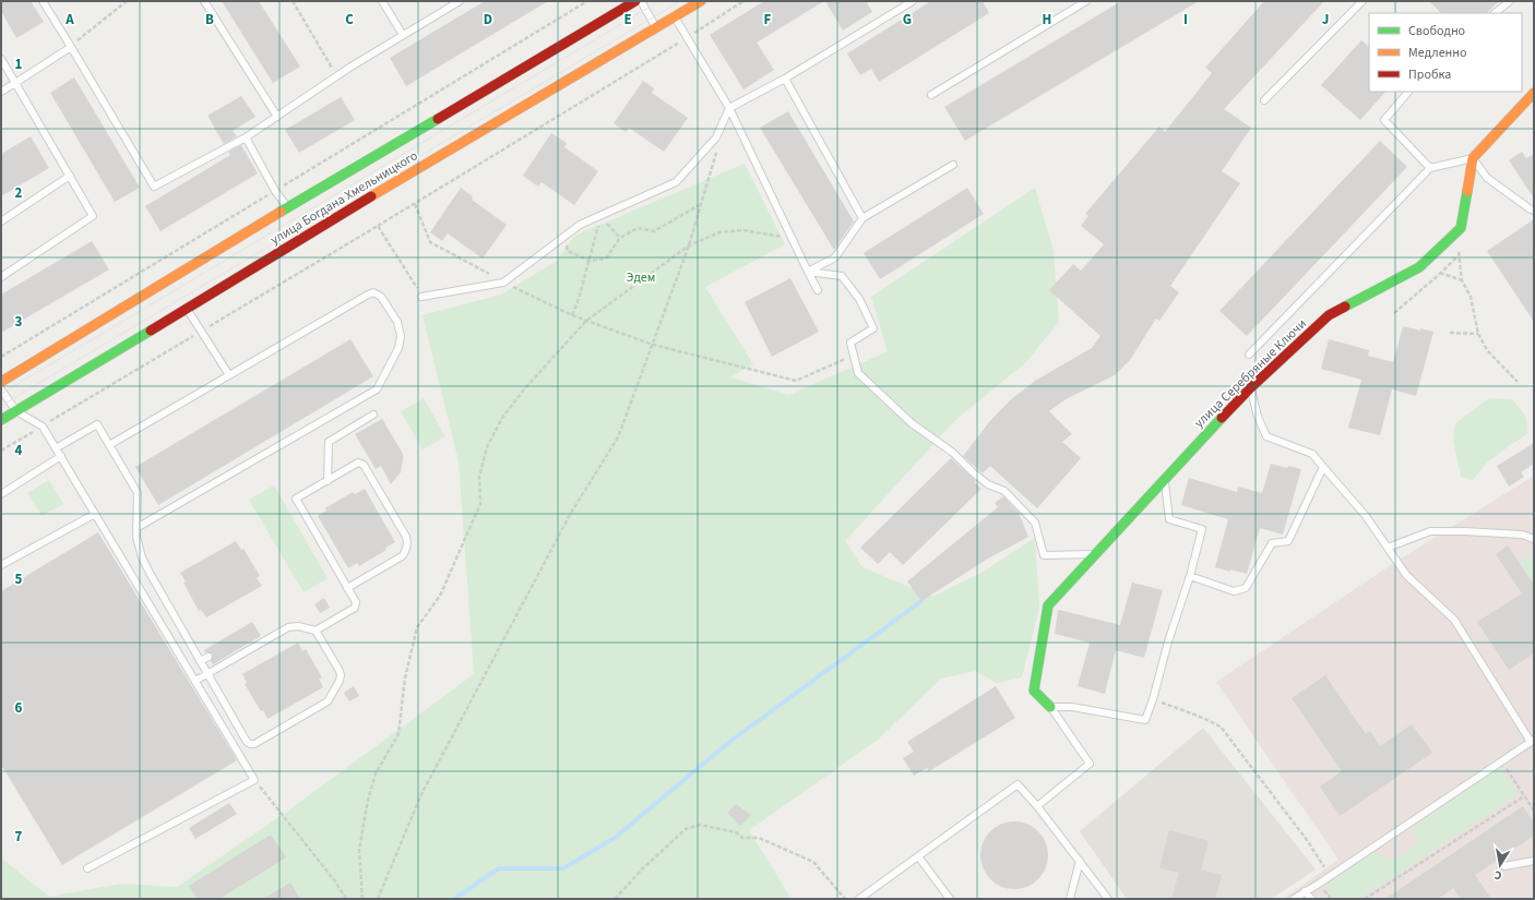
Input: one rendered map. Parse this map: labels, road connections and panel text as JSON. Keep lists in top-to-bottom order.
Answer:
{
  "streets": {
    "main road": ["улица Богдана Хмельницкого", "улица Серебряные Ключи"]
  },
  "parks": ["Эдем"],
  "legend": ["Свободно", "Медленно", "Пробка"],
  "north": "bottom",
  "grid": {
    "columns": [
      "A",
      "B",
      "C",
      "D",
      "E",
      "F",
      "G",
      "H",
      "I",
      "J"
    ],
    "rows": [
      "1",
      "2",
      "3",
      "4",
      "5",
      "6",
      "7"
    ]
  }
}
